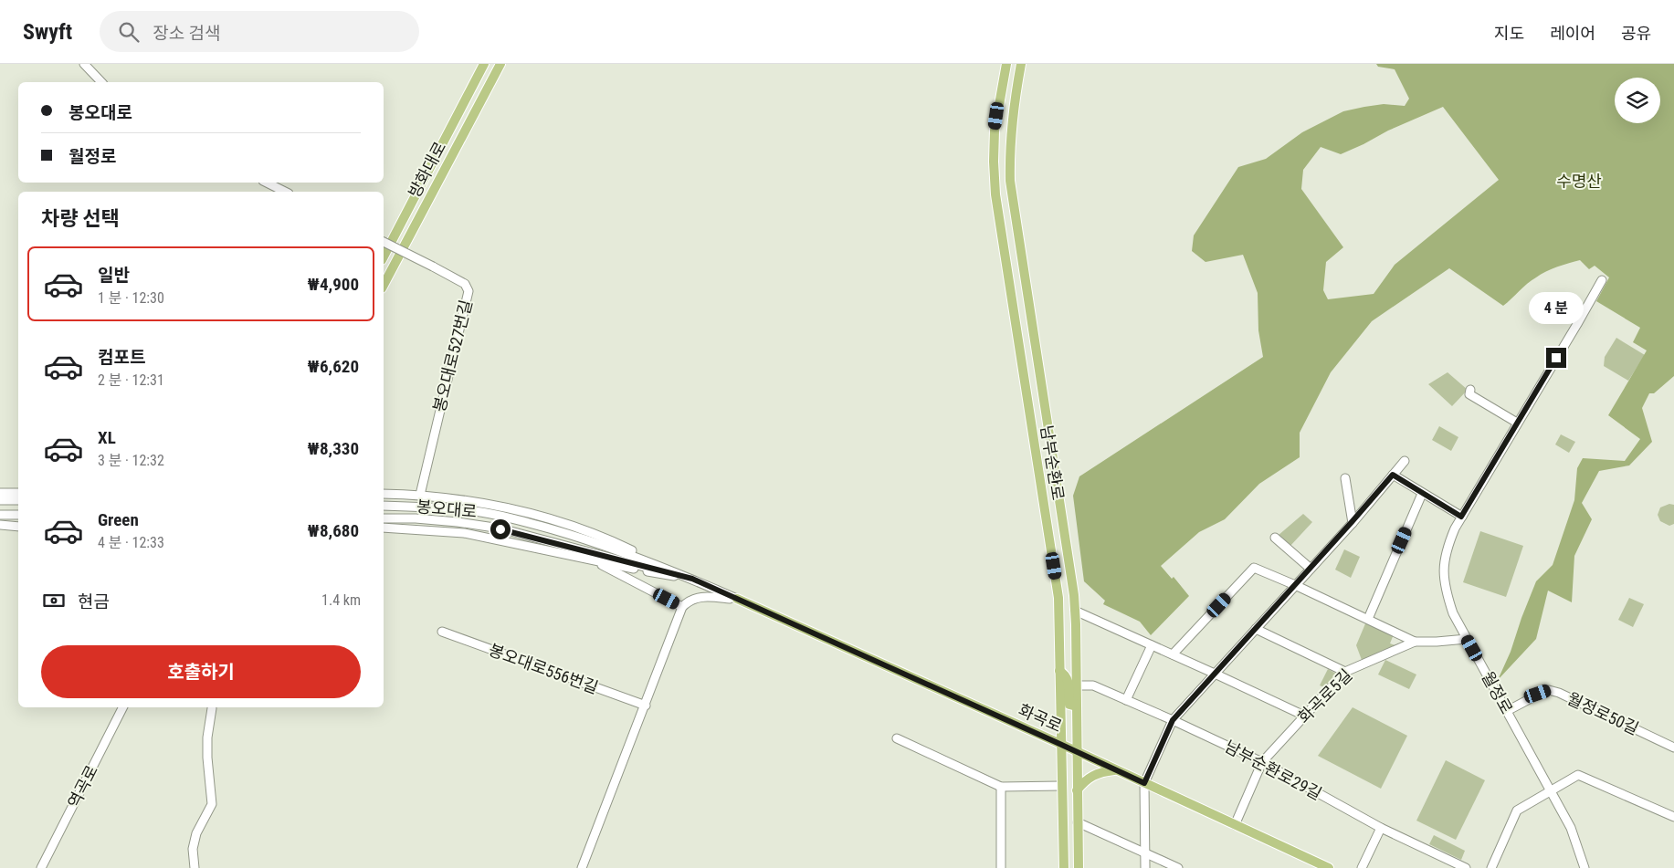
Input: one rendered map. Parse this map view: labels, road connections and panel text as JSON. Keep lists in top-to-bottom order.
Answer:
{
  "streets": {
    "main road": ["방화대로", "남부순환로", "화곡로"],
    "street": [
      "봉오대로527번길",
      "봉오대로",
      "봉오대로556번길",
      "월정로",
      "화곡로5길",
      "월정로50길",
      "남부순환로29길",
      "역곡로"
    ]
  },
  "crossings": [
    ["남부순환로", "화곡로"],
    ["남부순환로", "남부순환로29길"],
    ["봉오대로", "화곡로"],
    ["월정로", "화곡로5길"],
    ["월정로", "월정로50길"],
    ["화곡로5길", "화곡로"],
    ["화곡로5길", "남부순환로29길"]
  ],
  "parks": ["수명산"],
  "page": {
    "header": "Swyft",
    "search": "장소 검색",
    "nav": ["지도", "레이어", "공유"],
    "banner": ["봉오대로", "월정로"],
    "heading": "차량 선택",
    "list": [
      {
        "name": "일반",
        "note": "1 분 · 12:30",
        "value": "₩4,900"
      },
      {
        "name": "컴포트",
        "note": "2 분 · 12:31",
        "value": "₩6,620"
      },
      {
        "name": "XL",
        "note": "3 분 · 12:32",
        "value": "₩8,330"
      },
      {
        "name": "Green",
        "note": "4 분 · 12:33",
        "value": "₩8,680"
      }
    ],
    "bubble": "4 분",
    "pay": ["현금", "1.4 km"],
    "buttons": "호출하기"
  }
}
